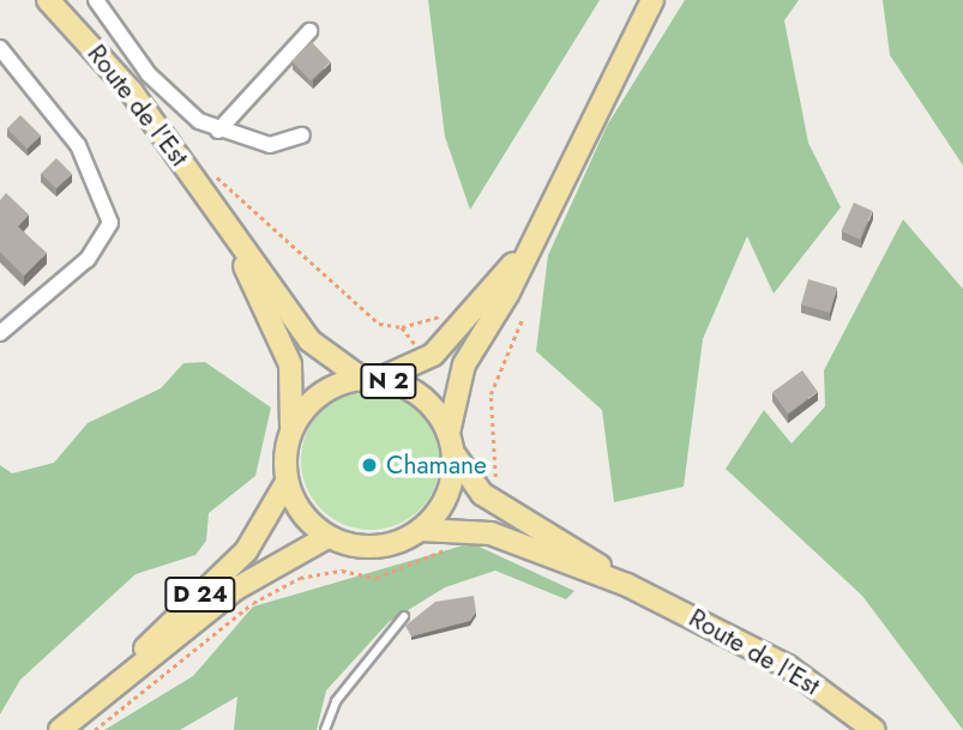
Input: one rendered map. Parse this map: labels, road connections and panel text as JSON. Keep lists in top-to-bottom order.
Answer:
{
  "streets": {
    "main road": ["Route de l'Est", "N 2", "D 24"]
  },
  "crossings": [
    ["Route de l'Est", "N 2"],
    ["Route de l'Est", "D 24"],
    ["N 2", "D 24"]
  ],
  "places": ["Chamane"]
}
